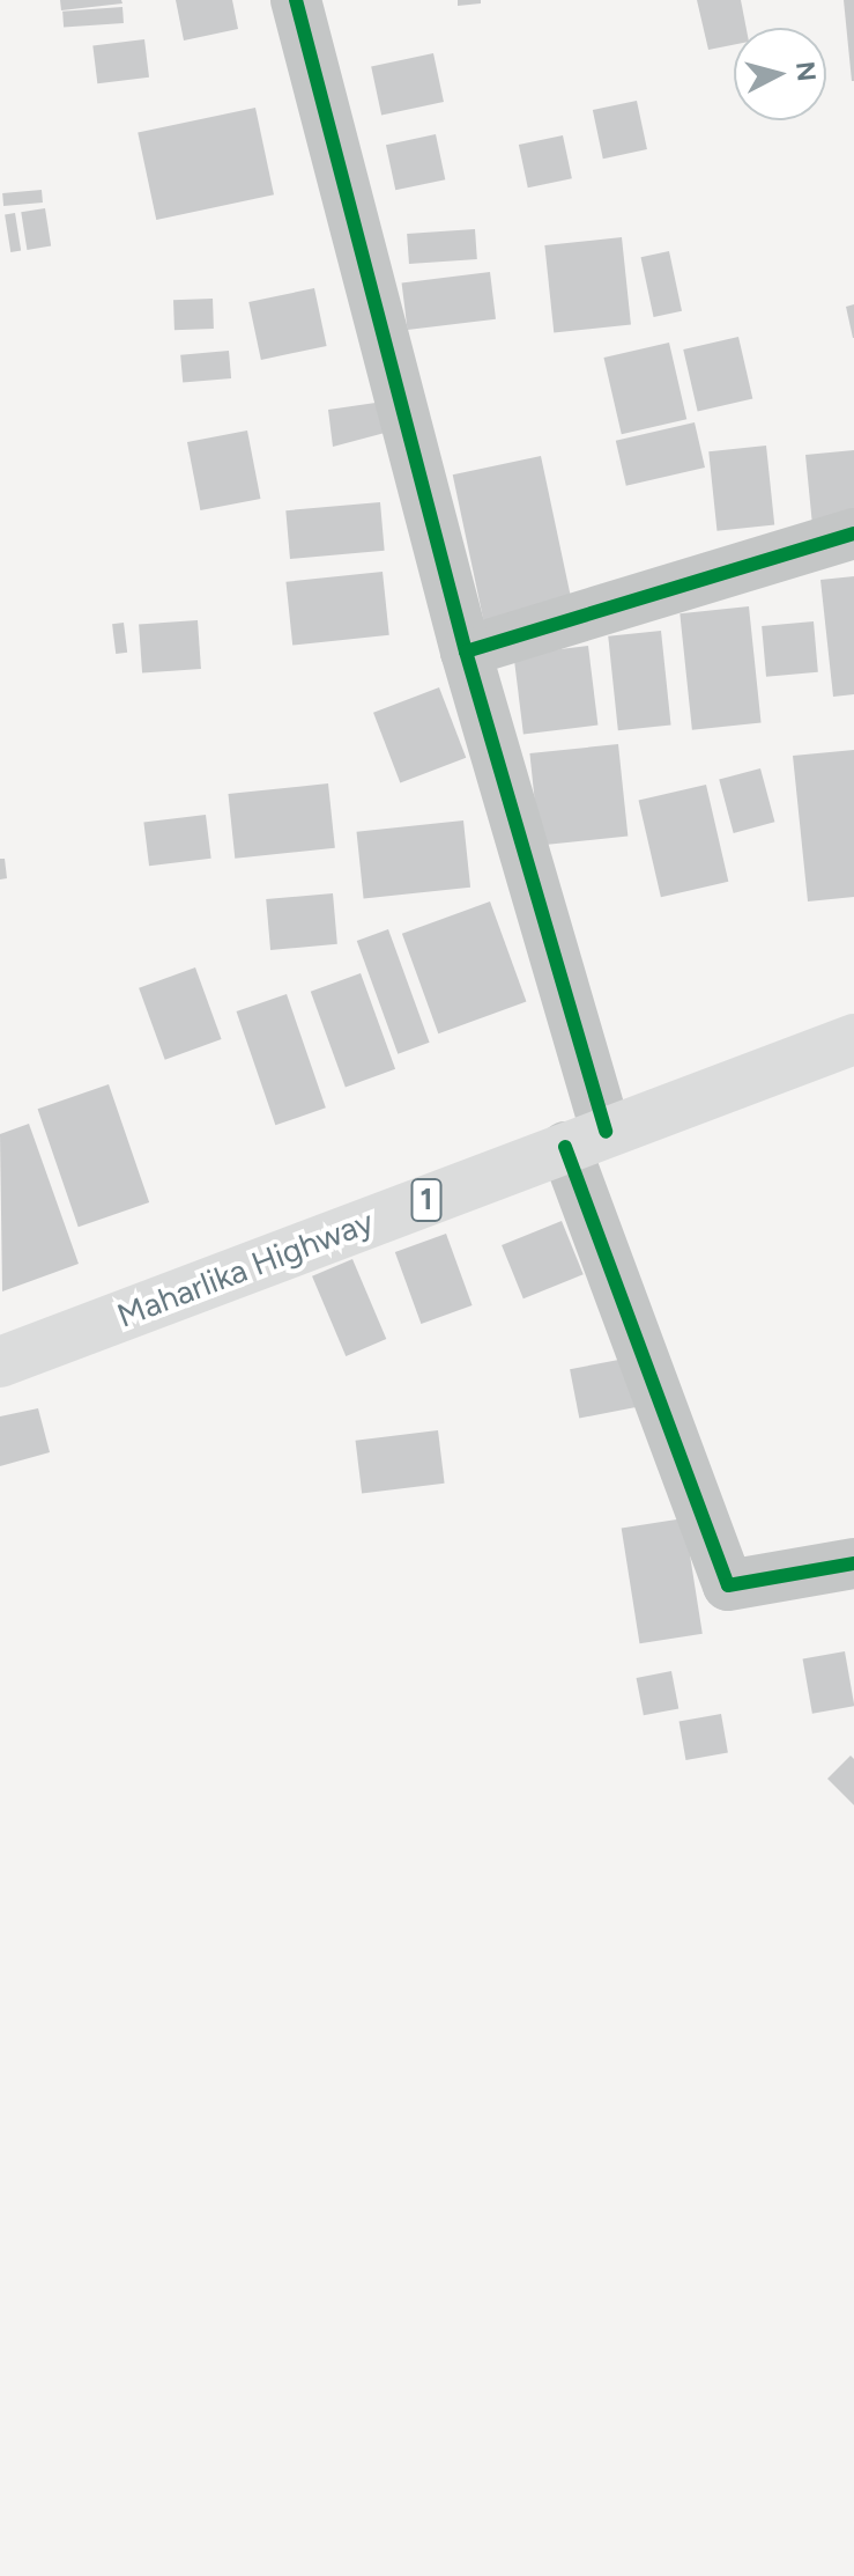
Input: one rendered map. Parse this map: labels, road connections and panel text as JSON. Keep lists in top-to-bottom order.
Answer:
{
  "streets": {
    "highway": ["1", "Maharlika Highway"]
  },
  "north": "right"
}
